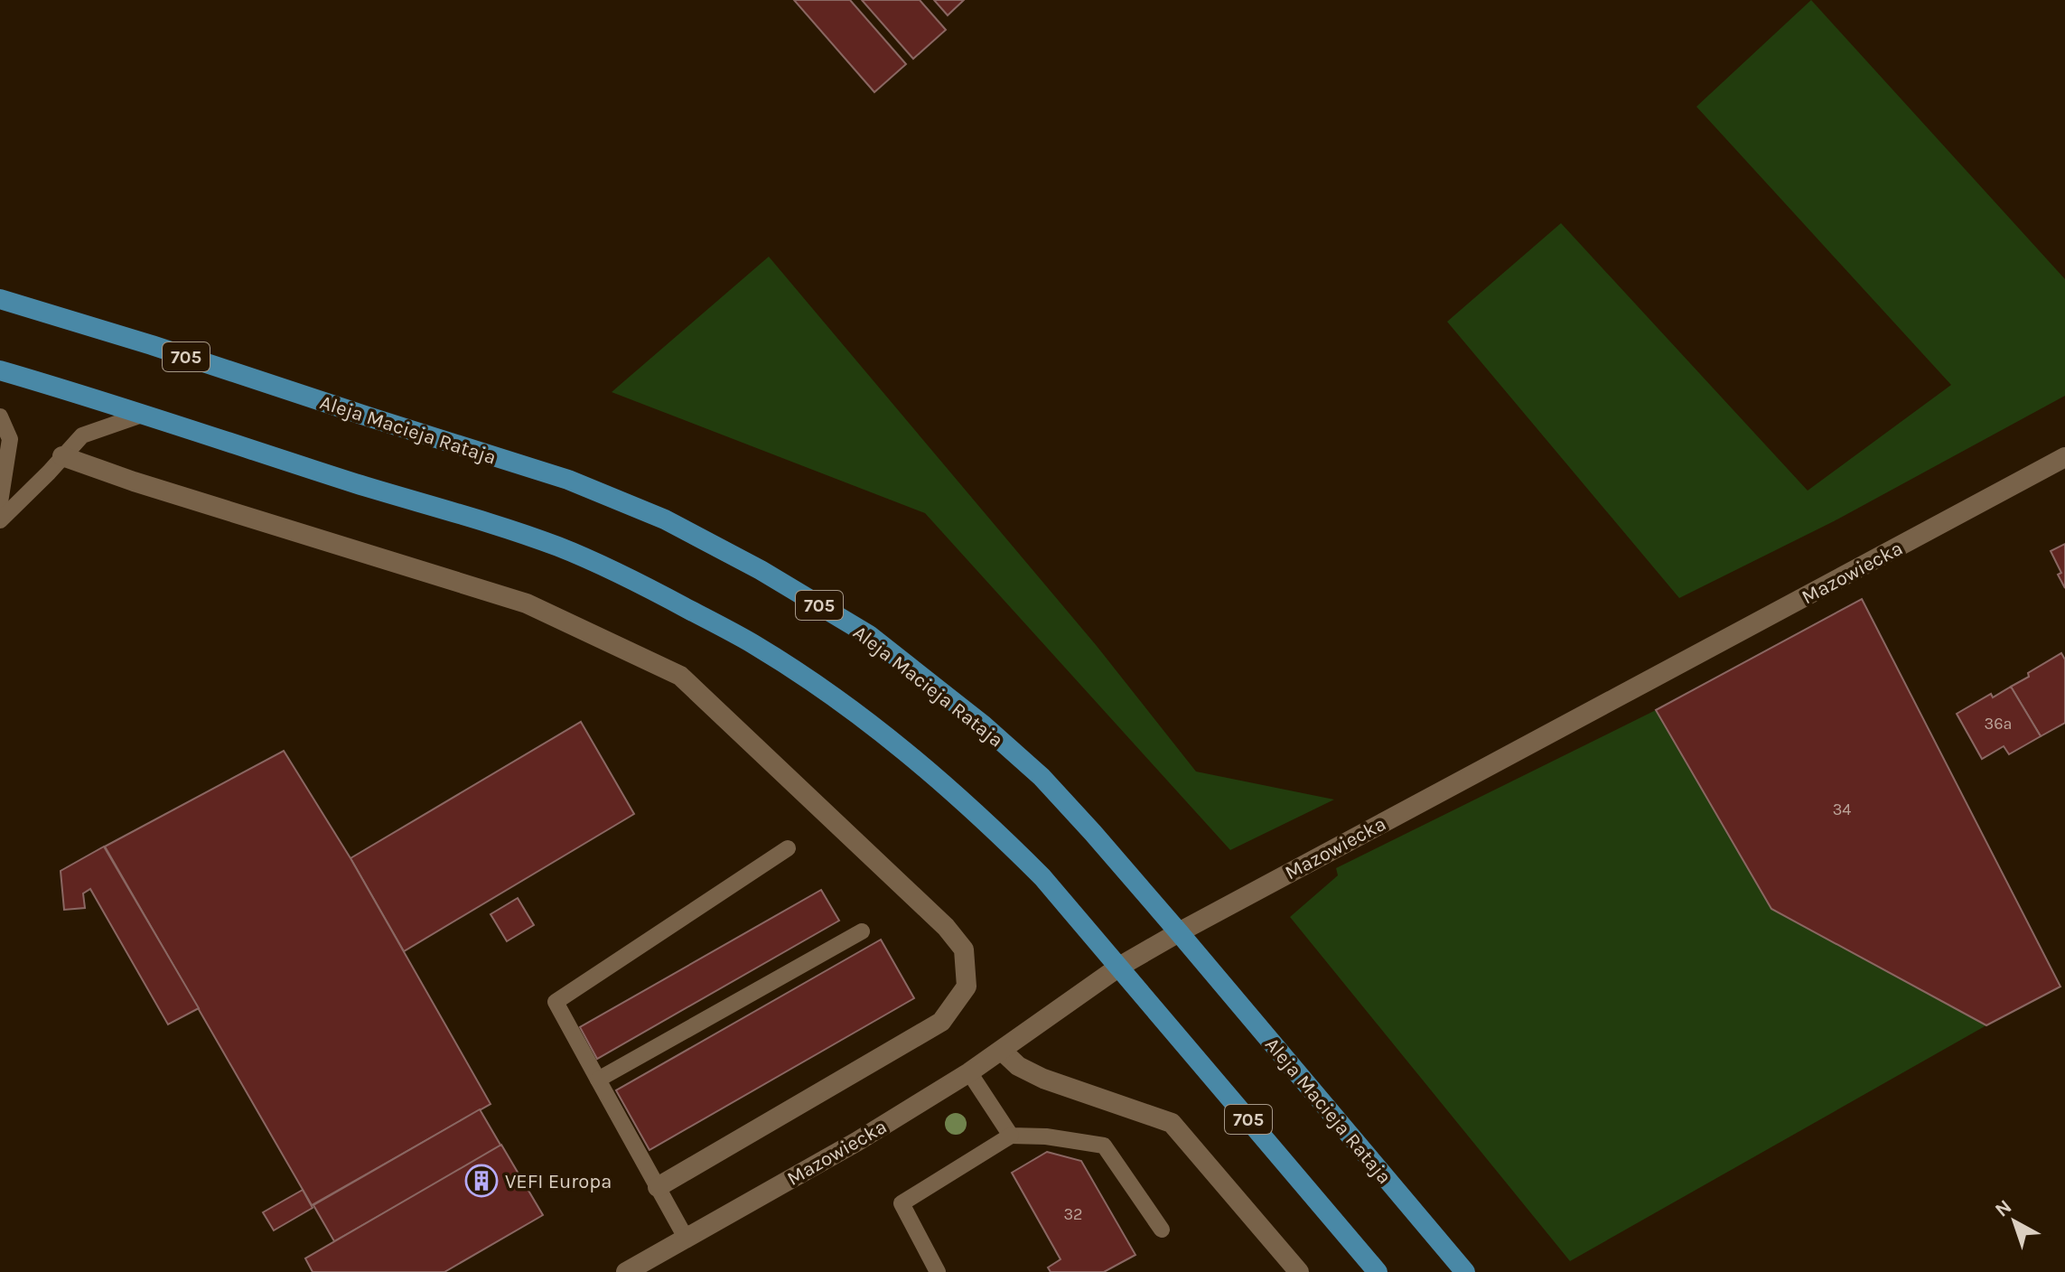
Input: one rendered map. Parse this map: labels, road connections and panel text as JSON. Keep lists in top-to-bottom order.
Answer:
{
  "streets": {
    "main road": ["705", "Aleja Macieja Rataja"],
    "street": ["Mazowiecka"]
  },
  "crossings": [
    ["705", "Mazowiecka"],
    ["Aleja Macieja Rataja", "Mazowiecka"]
  ],
  "places": {
    "building": ["VEFI Europa"]
  },
  "house_numbers": ["36a", "34", "32"],
  "north": "top left"
}
